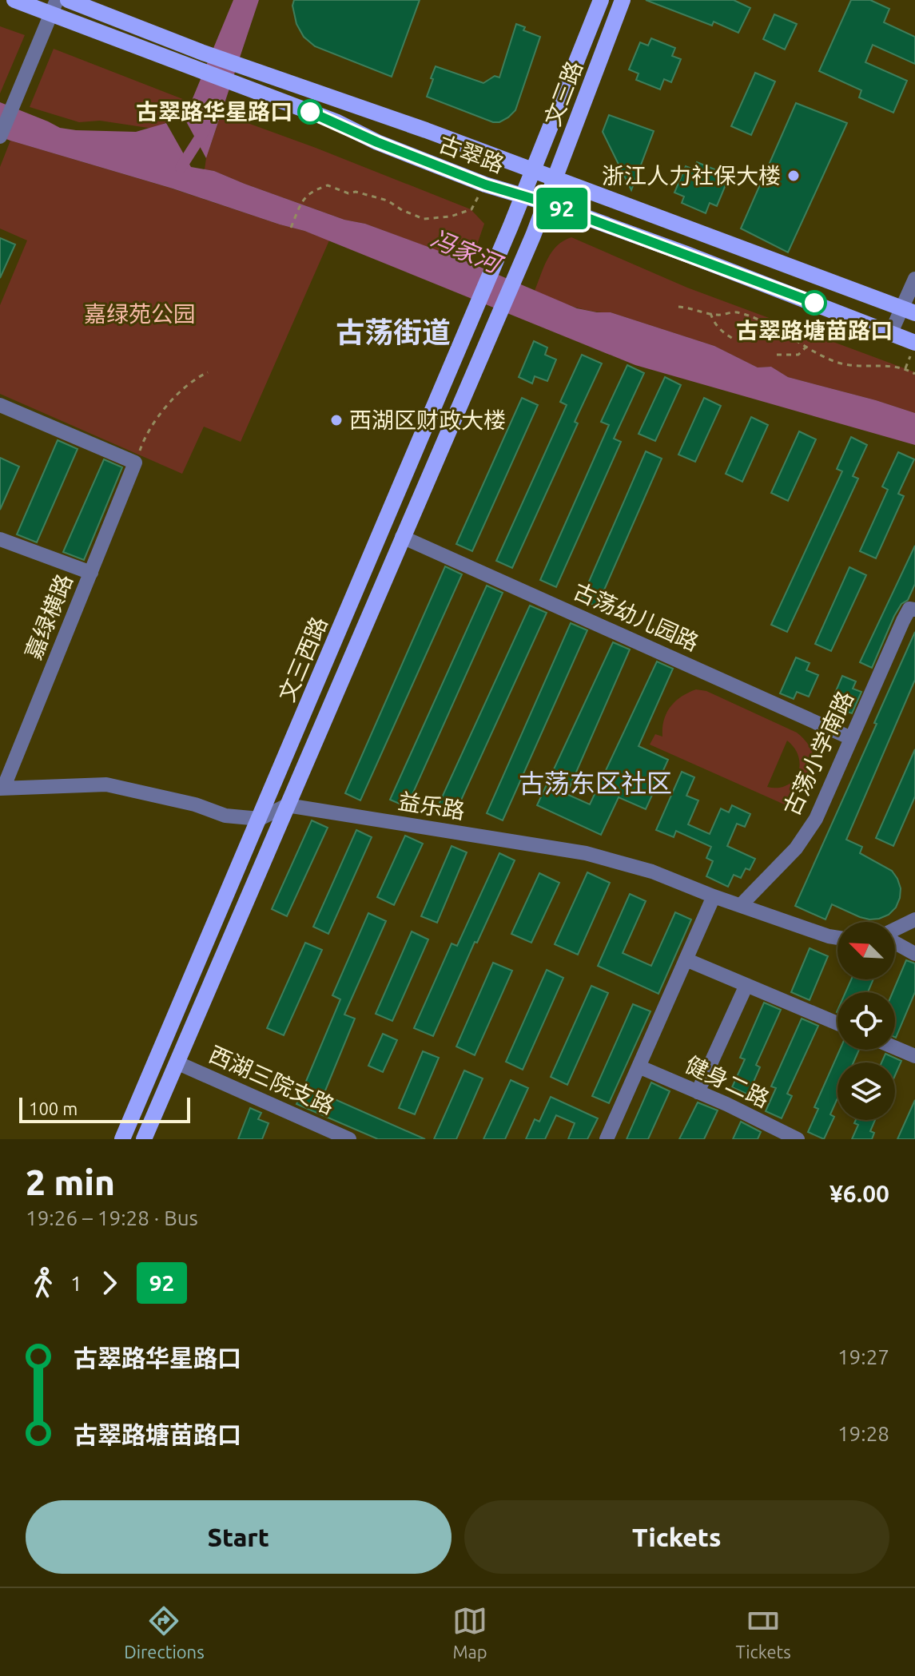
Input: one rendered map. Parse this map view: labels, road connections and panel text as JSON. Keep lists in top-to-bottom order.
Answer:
{
  "streets": {
    "main road": ["文三路", "古翠路", "文三西路"],
    "street": [
      "嘉绿横路",
      "古荡幼儿园路",
      "古荡小学南路",
      "益乐路",
      "西湖三院支路",
      "健身二路"
    ]
  },
  "crossings": [
    ["文三路", "古翠路"],
    ["文三路", "文三西路"],
    ["古翠路", "文三西路"],
    ["古荡幼儿园路", "文三西路"],
    ["古荡幼儿园路", "古荡小学南路"],
    ["文三西路", "益乐路"],
    ["文三西路", "西湖三院支路"],
    ["古荡小学南路", "益乐路"]
  ],
  "districts": ["古荡街道", "古荡东区社区"],
  "water": ["冯家河"],
  "parks": ["嘉绿苑公园"],
  "places": [
    "古翠路华星路口",
    "浙江人力社保大楼",
    "古翠路塘苗路口",
    "西湖区财政大楼"
  ],
  "lines": ["bus line 92"],
  "scale_bar": "100 m",
  "north": "top left",
  "page": {
    "on_map": "92",
    "scale": "100 m",
    "heading": ["2 min", "19:26 – 19:28 · Bus", "¥6.00"],
    "legs": ["1", "92"],
    "list": [
      {
        "name": "古翠路华星路口",
        "value": "19:27"
      },
      {
        "name": "古翠路塘苗路口",
        "value": "19:28"
      }
    ],
    "buttons": ["Start", "Tickets"],
    "tabs": ["Directions", "Map", "Tickets"]
  }
}
